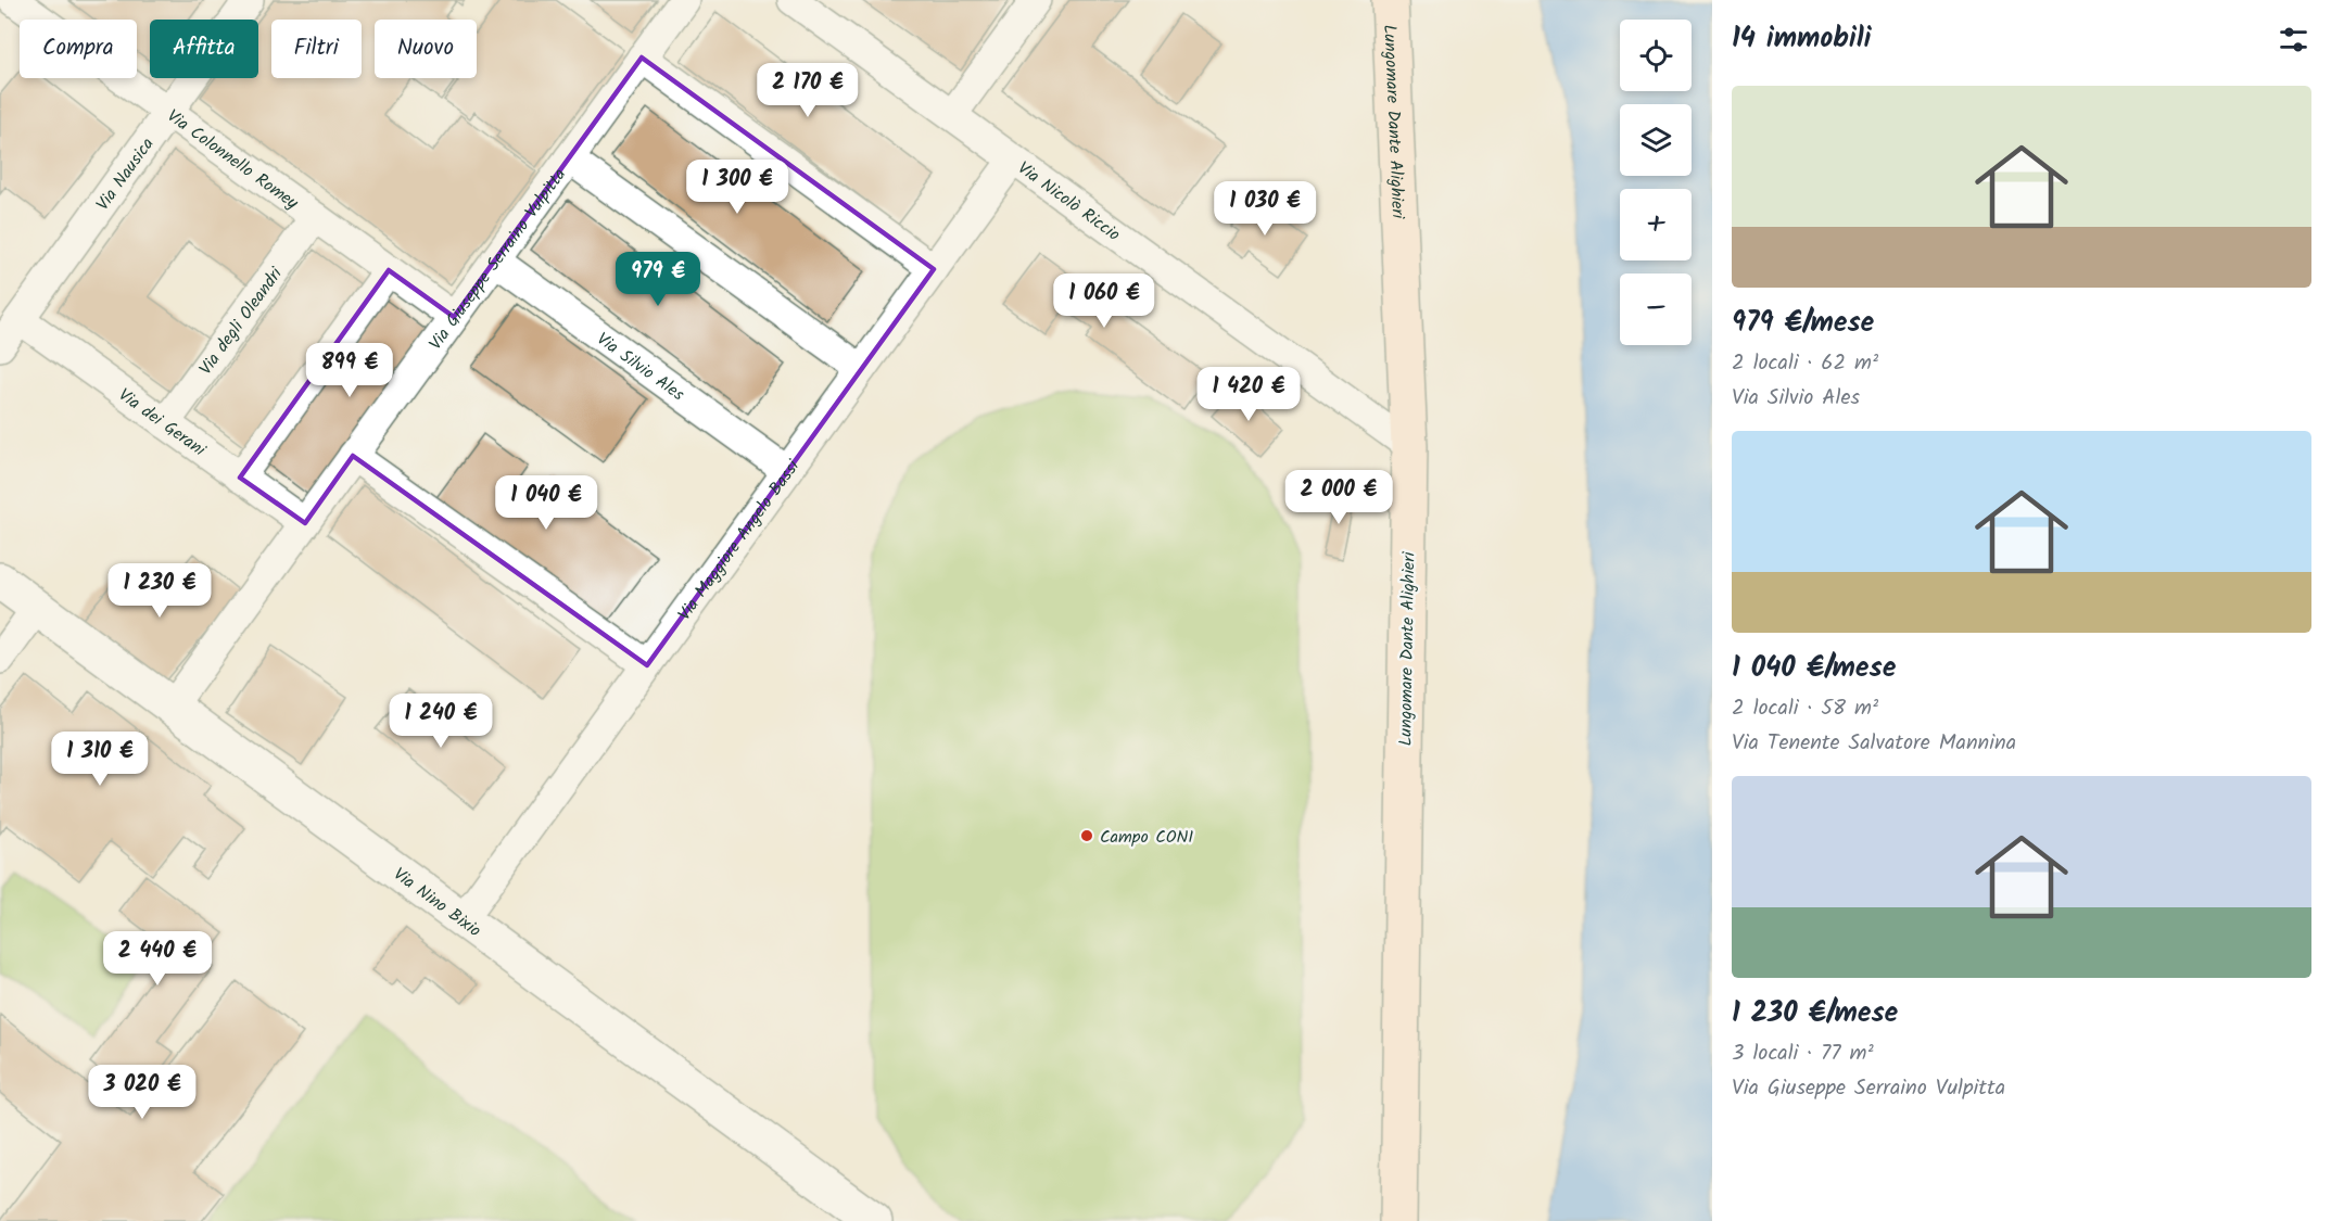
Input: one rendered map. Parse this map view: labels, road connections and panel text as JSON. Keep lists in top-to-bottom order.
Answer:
{
  "streets": {
    "main road": ["Lungomare Dante Alighieri"],
    "street": [
      "Via Colonnello Romey",
      "Via Nausica",
      "Via Nicolò Riccio",
      "Via Giuseppe Serraino Vulpitta",
      "Via degli Oleandri",
      "Via Silvio Ales",
      "Via dei Gerani",
      "Via Maggiore Angelo Bassi",
      "Via Nino Bixio"
    ]
  },
  "crossings": [
    ["Lungomare Dante Alighieri", "Via Nicolò Riccio"],
    ["Via Colonnello Romey", "Via Nausica"],
    ["Via Colonnello Romey", "Via Giuseppe Serraino Vulpitta"],
    ["Via Colonnello Romey", "Via degli Oleandri"],
    ["Via Nausica", "Via dei Gerani"],
    ["Via Nicolò Riccio", "Via Maggiore Angelo Bassi"],
    ["Via Giuseppe Serraino Vulpitta", "Via Silvio Ales"],
    ["Via Giuseppe Serraino Vulpitta", "Via dei Gerani"],
    ["Via Giuseppe Serraino Vulpitta", "Via Nino Bixio"],
    ["Via degli Oleandri", "Via dei Gerani"],
    ["Via Silvio Ales", "Via Maggiore Angelo Bassi"],
    ["Via Maggiore Angelo Bassi", "Via Nino Bixio"]
  ],
  "places": ["Campo CONI"],
  "page": {
    "heading": "14 immobili",
    "map_buttons": ["+", "−"],
    "chip": [
      "Compra",
      "Affitta",
      "Filtri",
      "Nuovo"
    ],
    "price": [
      "2 170 €",
      "1 300 €",
      "1 030 €",
      "979 €",
      "1 060 €",
      "899 €",
      "1 420 €",
      "2 000 €",
      "1 040 €",
      "1 230 €",
      "1 240 €",
      "1 310 €",
      "2 440 €",
      "3 020 €"
    ],
    "list": [
      {
        "name": "979 €/mese",
        "note": "2 locali · 62 m² · Via Silvio Ales"
      },
      {
        "name": "1 040 €/mese",
        "note": "2 locali · 58 m² · Via Tenente Salvatore Mannina"
      },
      {
        "name": "1 230 €/mese",
        "note": "3 locali · 77 m² · Via Giuseppe Serraino Vulpitta"
      }
    ]
  }
}
